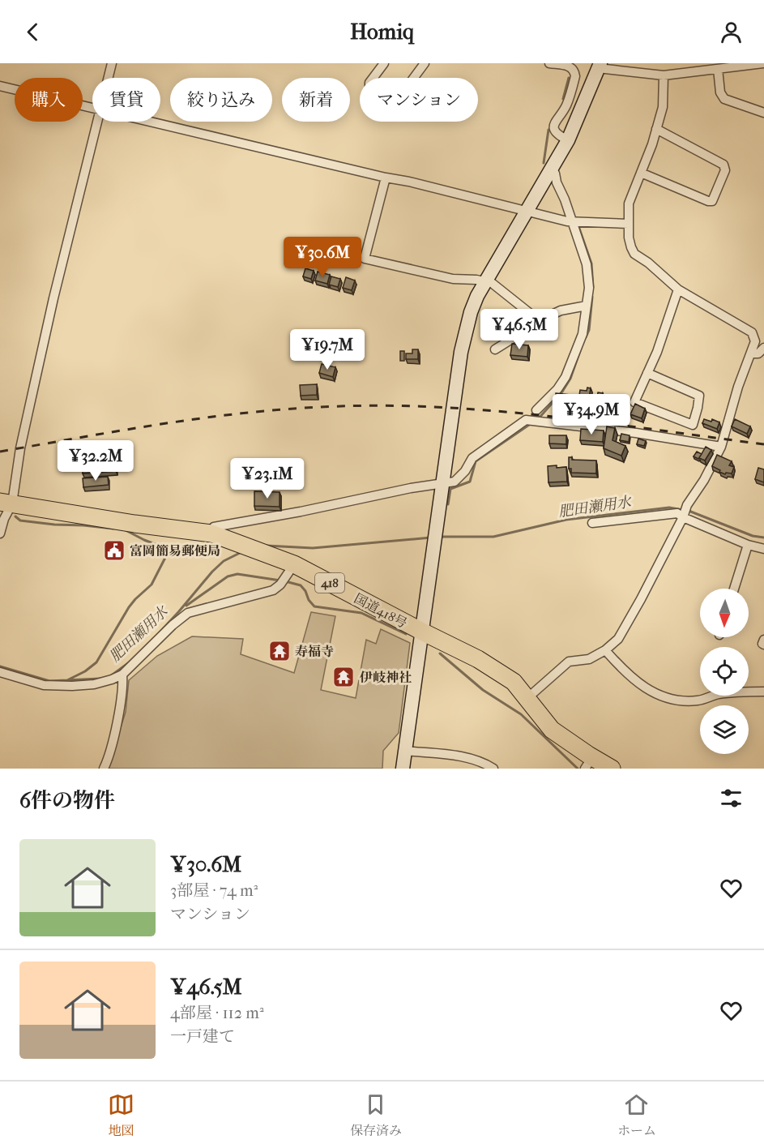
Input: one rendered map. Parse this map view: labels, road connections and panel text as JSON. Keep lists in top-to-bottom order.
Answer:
{
  "streets": {
    "highway": ["418", "国道418号"]
  },
  "water": ["肥田瀬用水"],
  "places": {
    "public building": ["富岡簡易郵便局"],
    "temple": ["寿福寺", "伊岐神社"]
  },
  "north": "bottom",
  "page": {
    "header": "Homiq",
    "chip": [
      "購入",
      "賃貸",
      "絞り込み",
      "新着",
      "マンション"
    ],
    "price": [
      "¥30.6M",
      "¥46.5M",
      "¥19.7M",
      "¥34.9M",
      "¥32.2M",
      "¥23.1M"
    ],
    "heading": "6件の物件",
    "list": [
      {
        "name": "¥30.6M",
        "note": "3部屋 · 74 m² · マンション"
      },
      {
        "name": "¥46.5M",
        "note": "4部屋 · 112 m² · 一戸建て"
      }
    ],
    "tabs": ["地図", "保存済み", "ホーム"]
  }
}
